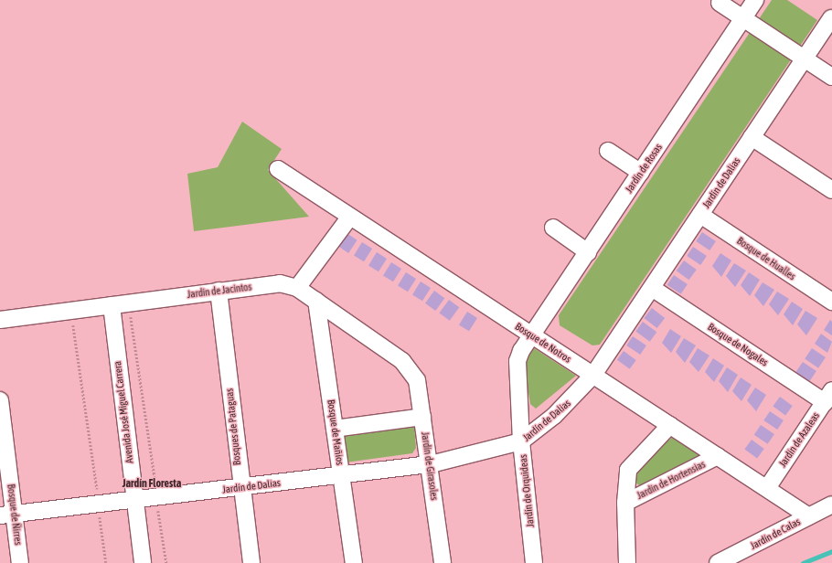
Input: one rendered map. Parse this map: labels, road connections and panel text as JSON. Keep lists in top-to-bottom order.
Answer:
{
  "streets": {
    "street": [
      "Jardín de Rosas",
      "Jardín de Dalias",
      "Bosque de Hualles",
      "Jardín de Jacintos",
      "Bosque de Notros",
      "Bosque de Nogales",
      "Avenida José Miguel Carrera",
      "Bosques de Pataguas",
      "Bosque de Mañios",
      "Jardín de Azaleas",
      "Jardín de Girasoles",
      "Jardín de Hortensias",
      "Jardín de Orquideas",
      "Bosque de Ñirres",
      "Jardín de Calas"
    ]
  },
  "crossings": [
    ["Jardín de Rosas", "Bosque de Notros"],
    ["Jardín de Rosas", "Jardín de Orquideas"],
    ["Jardín de Dalias", "Bosque de Hualles"],
    ["Jardín de Dalias", "Bosque de Notros"],
    ["Jardín de Dalias", "Bosque de Nogales"],
    ["Jardín de Dalias", "Avenida José Miguel Carrera"],
    ["Jardín de Dalias", "Bosques de Pataguas"],
    ["Jardín de Dalias", "Bosque de Mañios"],
    ["Jardín de Dalias", "Jardín de Girasoles"],
    ["Jardín de Dalias", "Jardín de Orquideas"],
    ["Jardín de Dalias", "Bosque de Ñirres"],
    ["Jardín de Jacintos", "Avenida José Miguel Carrera"],
    ["Jardín de Jacintos", "Bosques de Pataguas"],
    ["Jardín de Jacintos", "Bosque de Mañios"],
    ["Jardín de Jacintos", "Jardín de Girasoles"],
    ["Bosque de Notros", "Jardín de Azaleas"],
    ["Bosque de Notros", "Jardín de Hortensias"],
    ["Bosque de Notros", "Jardín de Orquideas"],
    ["Bosque de Notros", "Jardín de Calas"],
    ["Bosque de Nogales", "Jardín de Azaleas"]
  ],
  "districts": ["Jardín Floresta"]
}
